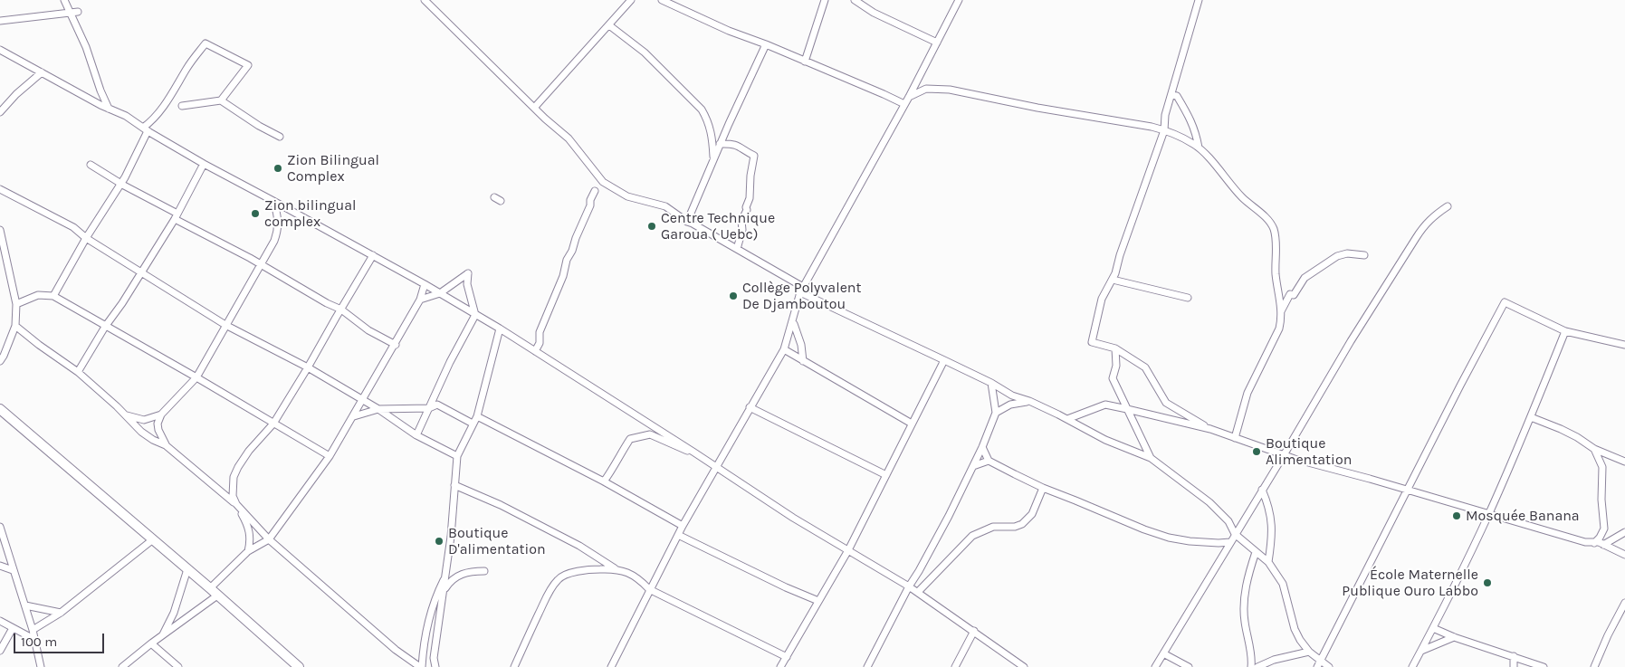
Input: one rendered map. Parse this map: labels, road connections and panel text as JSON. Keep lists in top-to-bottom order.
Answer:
{
  "places": [
    "Zion Bilingual Complex",
    "Zion bilingual complex",
    "Centre Technique Garoua ( Uebc)",
    "Collège Polyvalent De Djamboutou",
    "Boutique Alimentation",
    "Mosquée Banana",
    "Boutique D'alimentation",
    "École Maternelle Publique Ouro Labbo"
  ],
  "scale_bar": "100 m"
}
